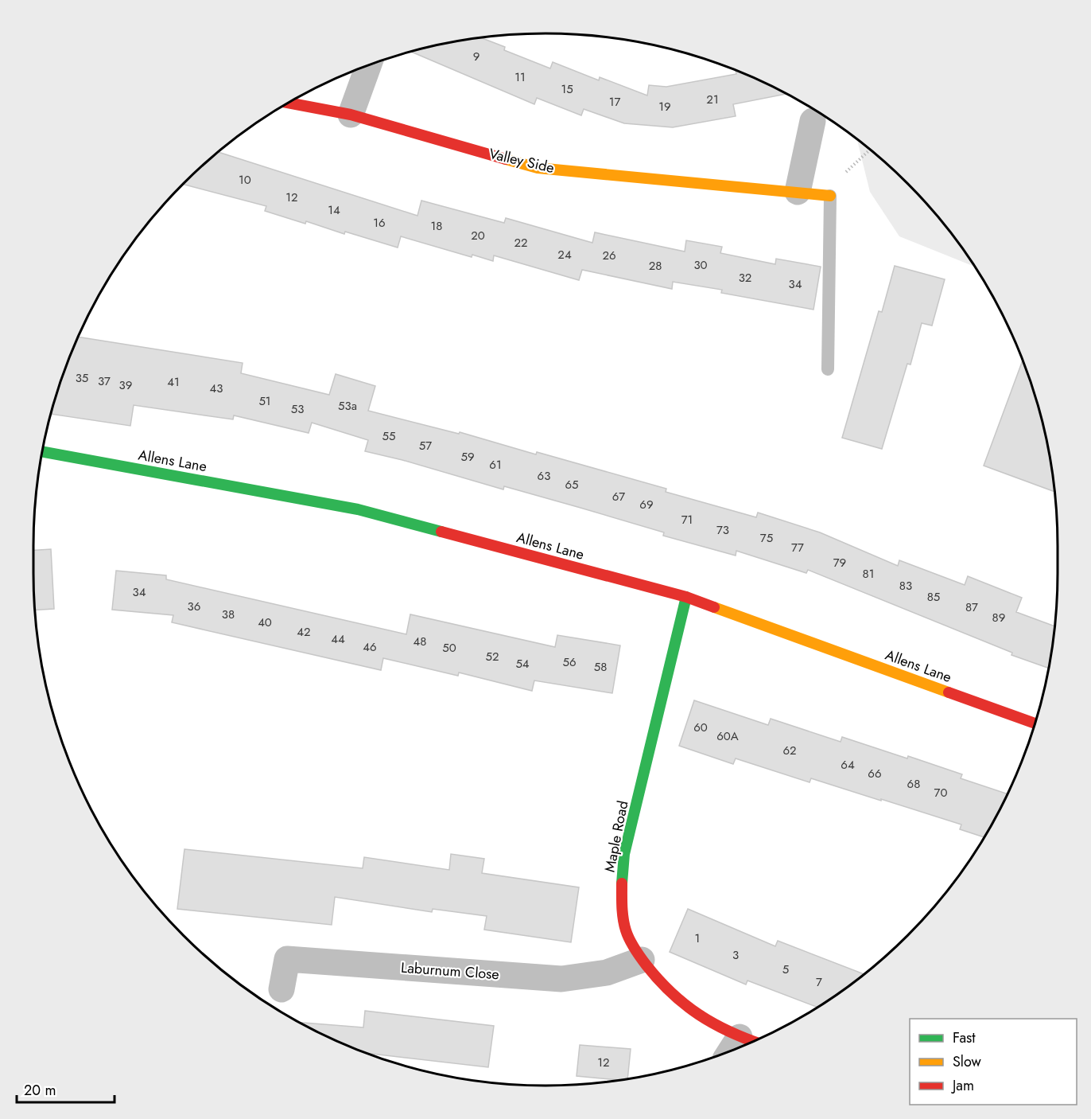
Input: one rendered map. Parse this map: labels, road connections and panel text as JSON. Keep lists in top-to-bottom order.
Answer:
{
  "streets": {
    "street": [
      "Valley Side",
      "Allens Lane",
      "Maple Road",
      "Laburnum Close"
    ]
  },
  "crossings": [
    ["Allens Lane", "Maple Road"],
    ["Maple Road", "Laburnum Close"]
  ],
  "house_numbers": [
    "9",
    "11",
    "15",
    "21",
    "17",
    "19",
    "10",
    "12",
    "14",
    "16",
    "18",
    "20",
    "22",
    "24",
    "26",
    "30",
    "28",
    "32",
    "34",
    "35",
    "37",
    "41",
    "39",
    "43",
    "51",
    "53a",
    "53",
    "55",
    "57",
    "59",
    "61",
    "63",
    "65",
    "67",
    "69",
    "71",
    "73",
    "75",
    "77",
    "79",
    "81",
    "83",
    "34",
    "85",
    "36",
    "87",
    "38",
    "89",
    "40",
    "42",
    "44",
    "48",
    "46",
    "50",
    "52",
    "56",
    "54",
    "58",
    "60",
    "60A",
    "62",
    "64",
    "66",
    "68",
    "70",
    "1",
    "3",
    "5",
    "7",
    "12"
  ],
  "legend": ["Fast", "Slow", "Jam"],
  "scale_bar": "20 m"
}
